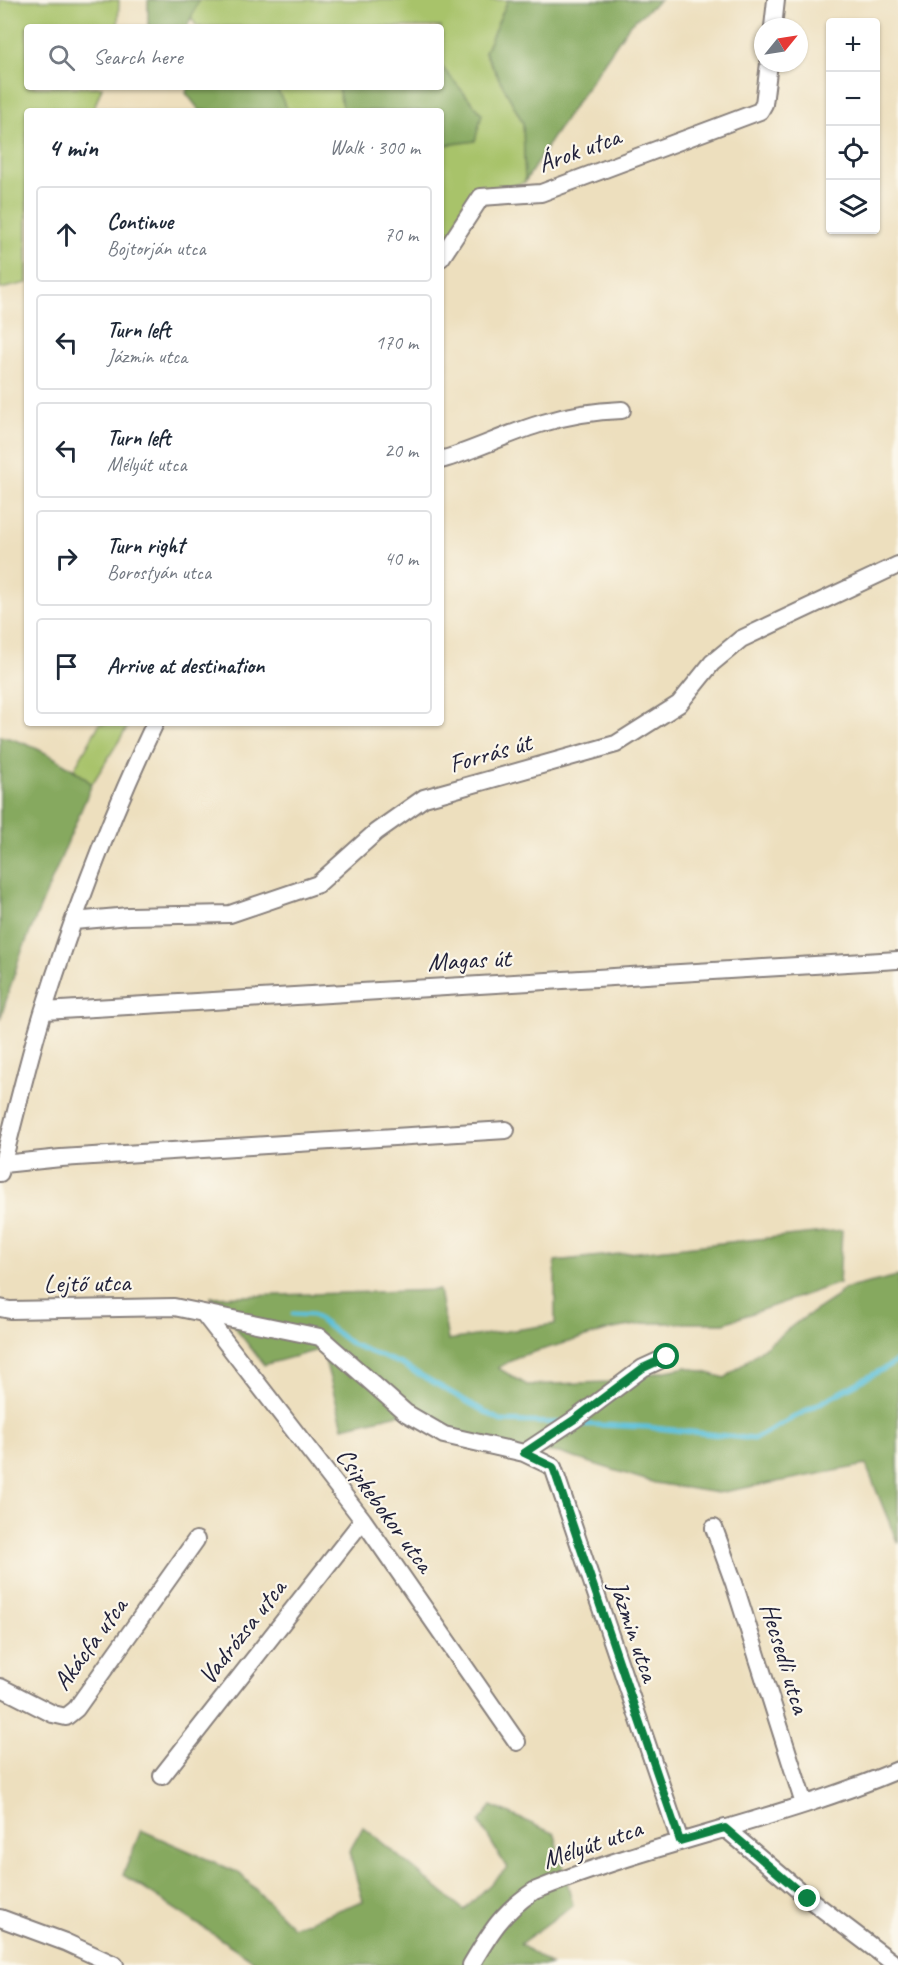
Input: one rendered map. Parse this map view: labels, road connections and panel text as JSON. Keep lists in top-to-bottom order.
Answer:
{
  "streets": {
    "street": [
      "Árok utca",
      "Forrás út",
      "Magas út",
      "Lejtő utca",
      "Csipkebokor utca",
      "Jázmin utca",
      "Vadrózsa utca",
      "Akácfa utca",
      "Hecsedli utca",
      "Mélyút utca"
    ]
  },
  "crossings": [
    ["Lejtő utca", "Csipkebokor utca"],
    ["Lejtő utca", "Jázmin utca"],
    ["Csipkebokor utca", "Jázmin utca"],
    ["Csipkebokor utca", "Vadrózsa utca"],
    ["Jázmin utca", "Mélyút utca"],
    ["Hecsedli utca", "Mélyút utca"]
  ],
  "north": "top right",
  "page": {
    "map_buttons": ["+", "−"],
    "search": "Search here",
    "heading": ["4 min", "Walk · 300 m"],
    "list": [
      ["Continue", "Bojtorján utca", "70 m"],
      ["Turn left", "Jázmin utca", "170 m"],
      ["Turn left", "Mélyút utca", "20 m"],
      ["Turn right", "Borostyán utca", "40 m"],
      "Arrive at destination"
    ]
  }
}
